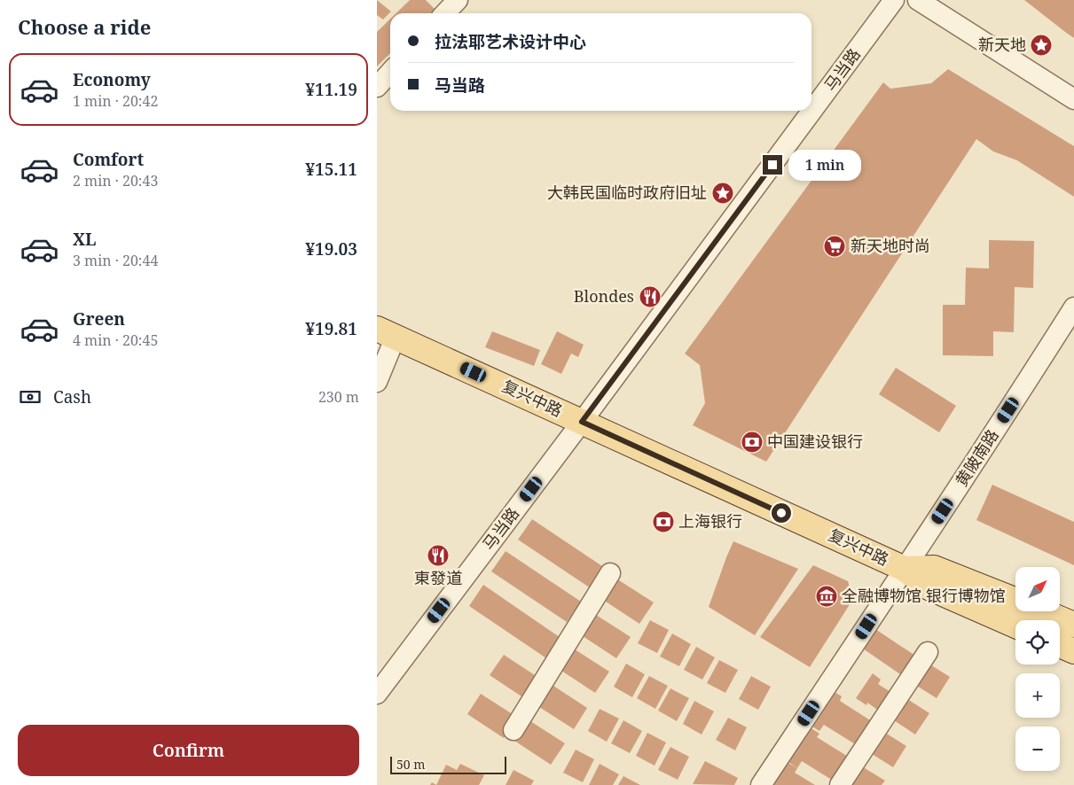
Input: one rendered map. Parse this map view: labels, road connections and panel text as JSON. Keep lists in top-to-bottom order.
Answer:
{
  "streets": {
    "main road": ["复兴中路"],
    "street": ["马当路", "黄陂南路"]
  },
  "crossings": [
    ["马当路", "复兴中路"],
    ["复兴中路", "黄陂南路"]
  ],
  "places": {
    "place": ["新天地", "大韩民国临时政府旧址"],
    "supermarket": ["新天地时尚"],
    "restaurant": ["Blondes", "東發道"],
    "bank": ["中国建设银行", "上海银行"],
    "museum": ["全融博物馆 银行博物馆"]
  },
  "scale_bar": "50 m",
  "north": "top right",
  "page": {
    "heading": "Choose a ride",
    "banner": ["拉法耶艺术设计中心", "马当路"],
    "list": [
      {
        "name": "Economy",
        "note": "1 min · 20:42",
        "value": "¥11.19"
      },
      {
        "name": "Comfort",
        "note": "2 min · 20:43",
        "value": "¥15.11"
      },
      {
        "name": "XL",
        "note": "3 min · 20:44",
        "value": "¥19.03"
      },
      {
        "name": "Green",
        "note": "4 min · 20:45",
        "value": "¥19.81"
      }
    ],
    "bubble": "1 min",
    "pay": ["Cash", "230 m"],
    "map_buttons": ["+", "−"],
    "buttons": "Confirm",
    "scale": "50 m"
  }
}
